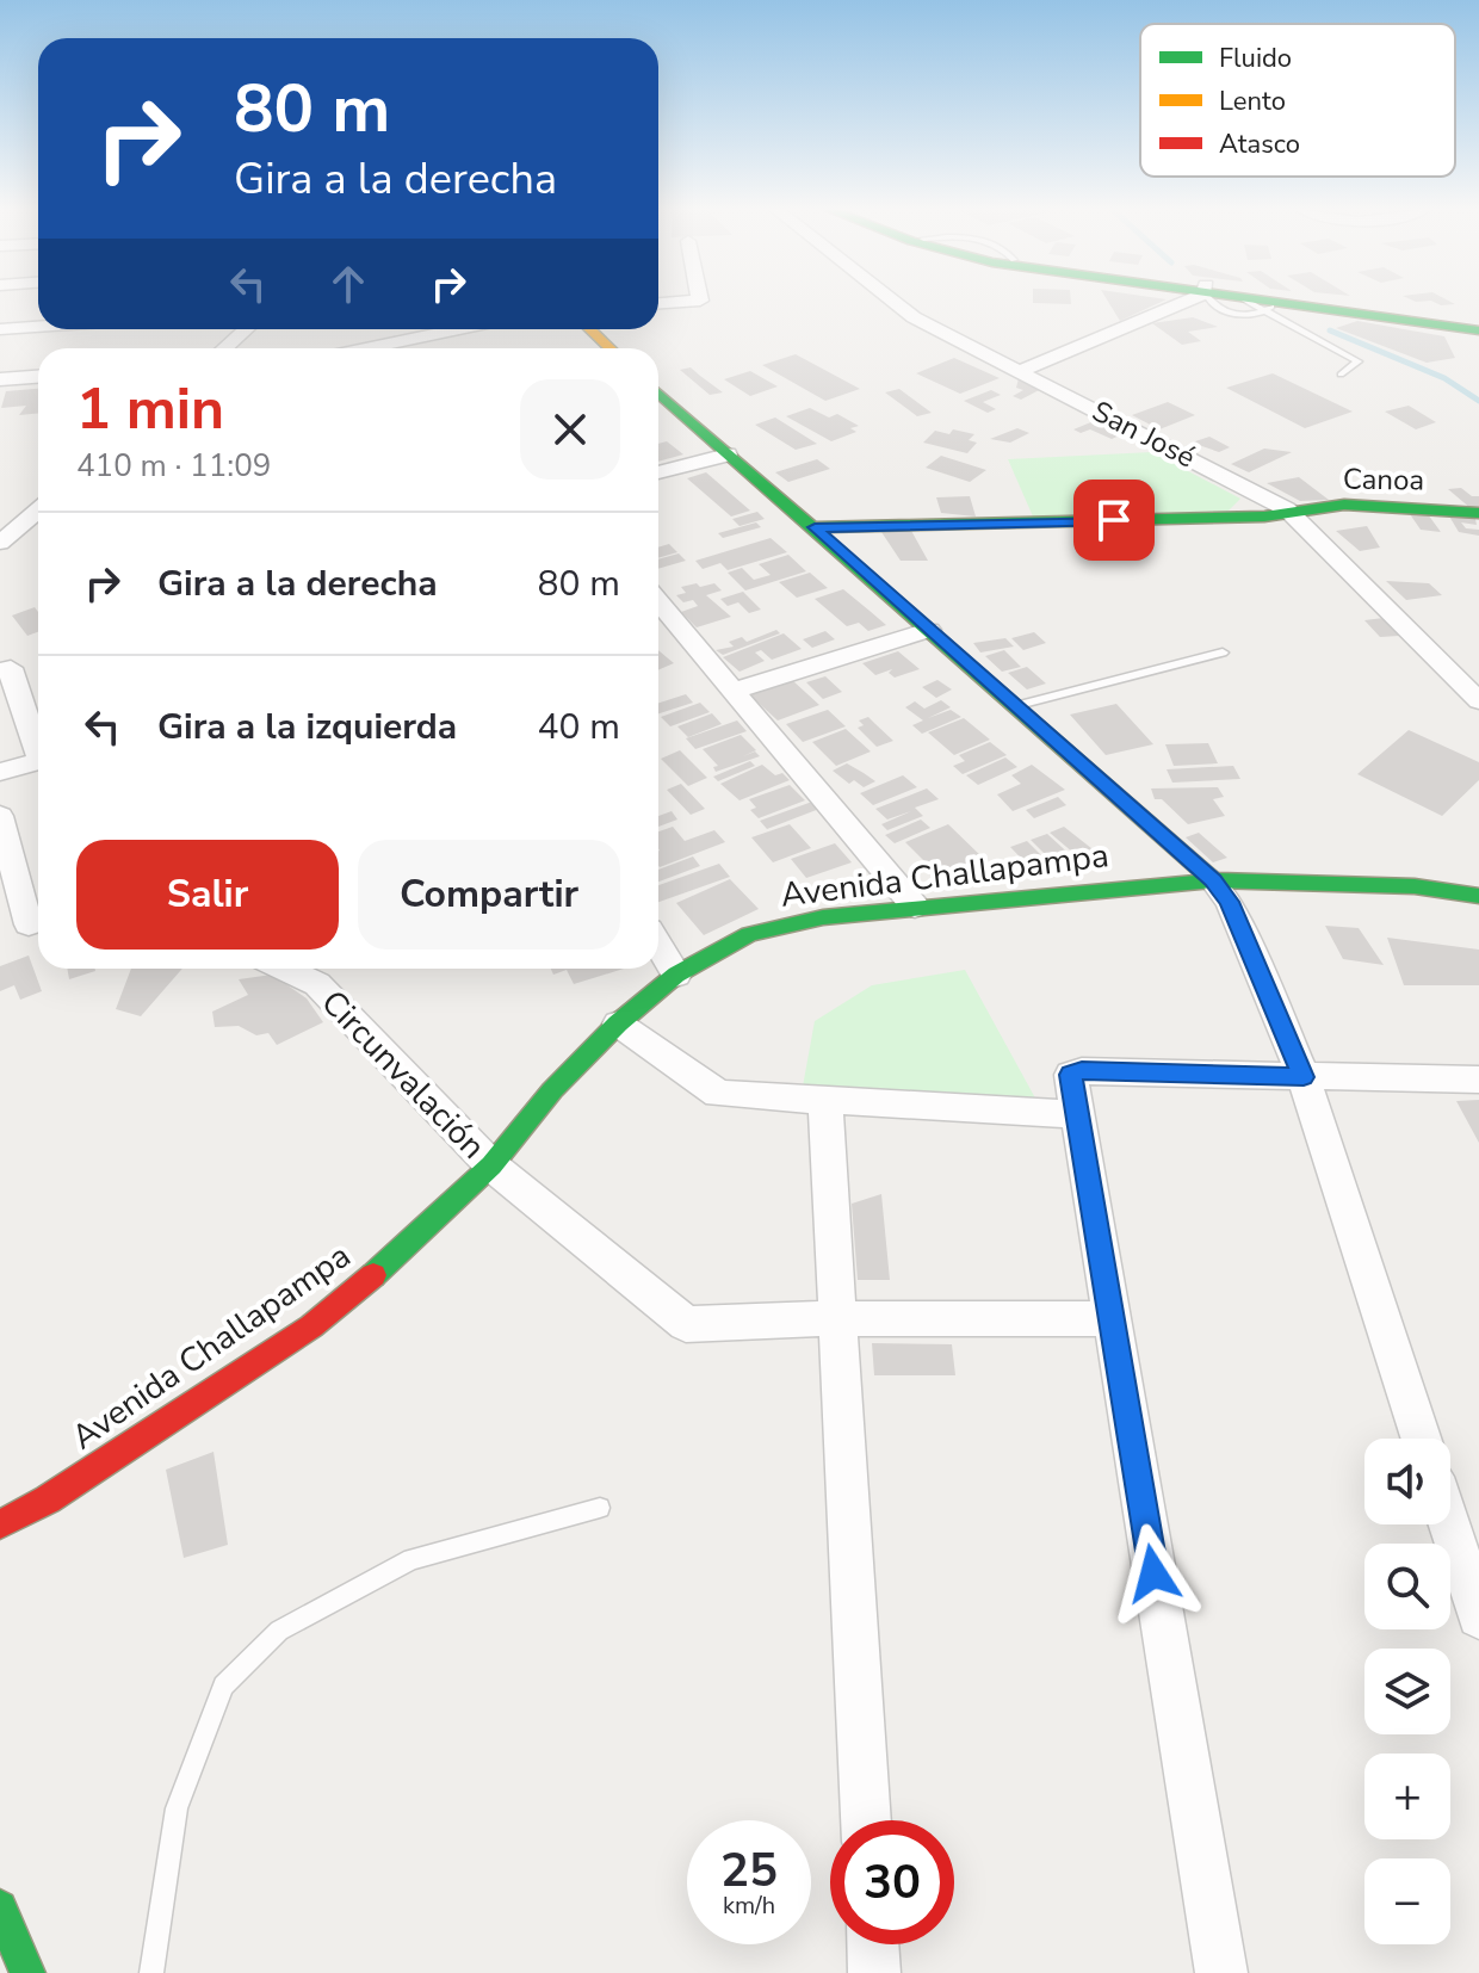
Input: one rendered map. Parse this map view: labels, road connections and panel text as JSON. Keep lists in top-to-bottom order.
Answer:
{
  "streets": {
    "street": [
      "San José",
      "Canoa",
      "Avenida Challapampa",
      "Circunvalación"
    ]
  },
  "crossings": [
    ["San José", "Canoa"],
    ["Avenida Challapampa", "Circunvalación"]
  ],
  "legend": ["Fluido", "Lento", "Atasco"],
  "page": {
    "turn": ["80 m", "Gira a la derecha"],
    "heading": ["1 min", "410 m · 11:09"],
    "list": [
      {
        "name": "Gira a la derecha",
        "value": "80 m"
      },
      {
        "name": "Gira a la izquierda",
        "value": "40 m"
      }
    ],
    "buttons": ["Salir", "Compartir"],
    "map_buttons": ["+", "−"],
    "speed": "25 km/h",
    "limit": "30"
  }
}
